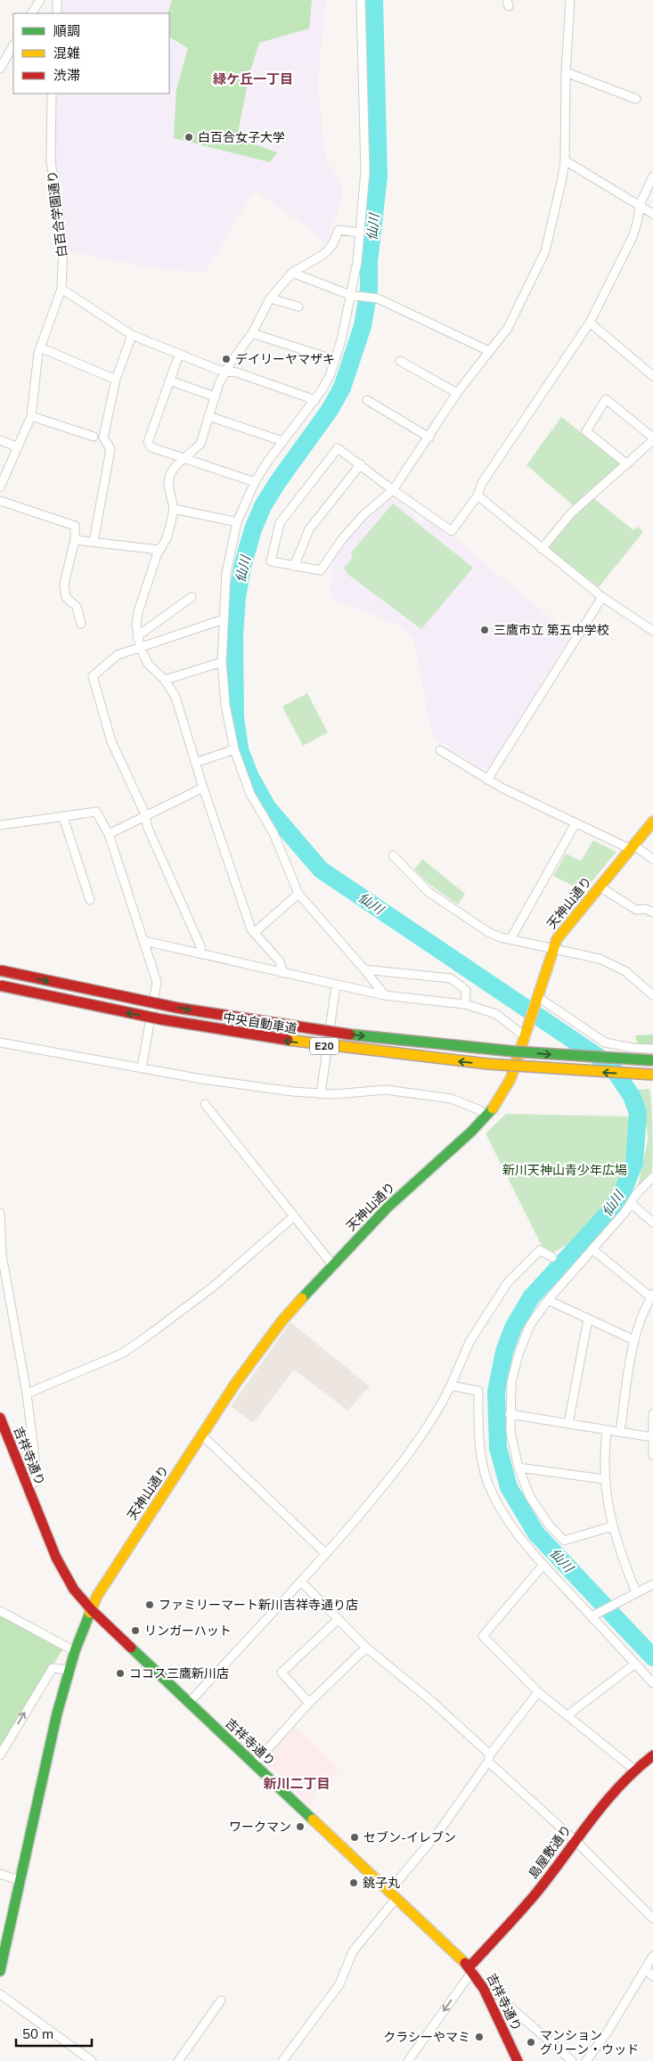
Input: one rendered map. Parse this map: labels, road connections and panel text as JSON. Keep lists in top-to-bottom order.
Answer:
{
  "streets": {
    "main road": [
      "天神山通り",
      "中央自動車道",
      "E20",
      "吉祥寺通り",
      "島屋敷通り"
    ],
    "street": ["白百合学園通り"]
  },
  "crossings": [
    ["天神山通り", "吉祥寺通り"],
    ["吉祥寺通り", "島屋敷通り"]
  ],
  "districts": ["緑ケ丘一丁目", "新川二丁目"],
  "water": ["仙川"],
  "parks": ["新川天神山青少年広場"],
  "places": [
    "白百合女子大学",
    "デイリーヤマザキ",
    "三鷹市立 第五中学校",
    "ファミリーマート新川吉祥寺通り店",
    "リンガーハット",
    "ココス三鷹新川店",
    "ワークマン",
    "セブン-イレブン",
    "銚子丸",
    "クラシーやマミ",
    "マンション グリーン・ウッド"
  ],
  "legend": ["順調", "混雑", "渋滞"],
  "scale_bar": "50 m"
}
